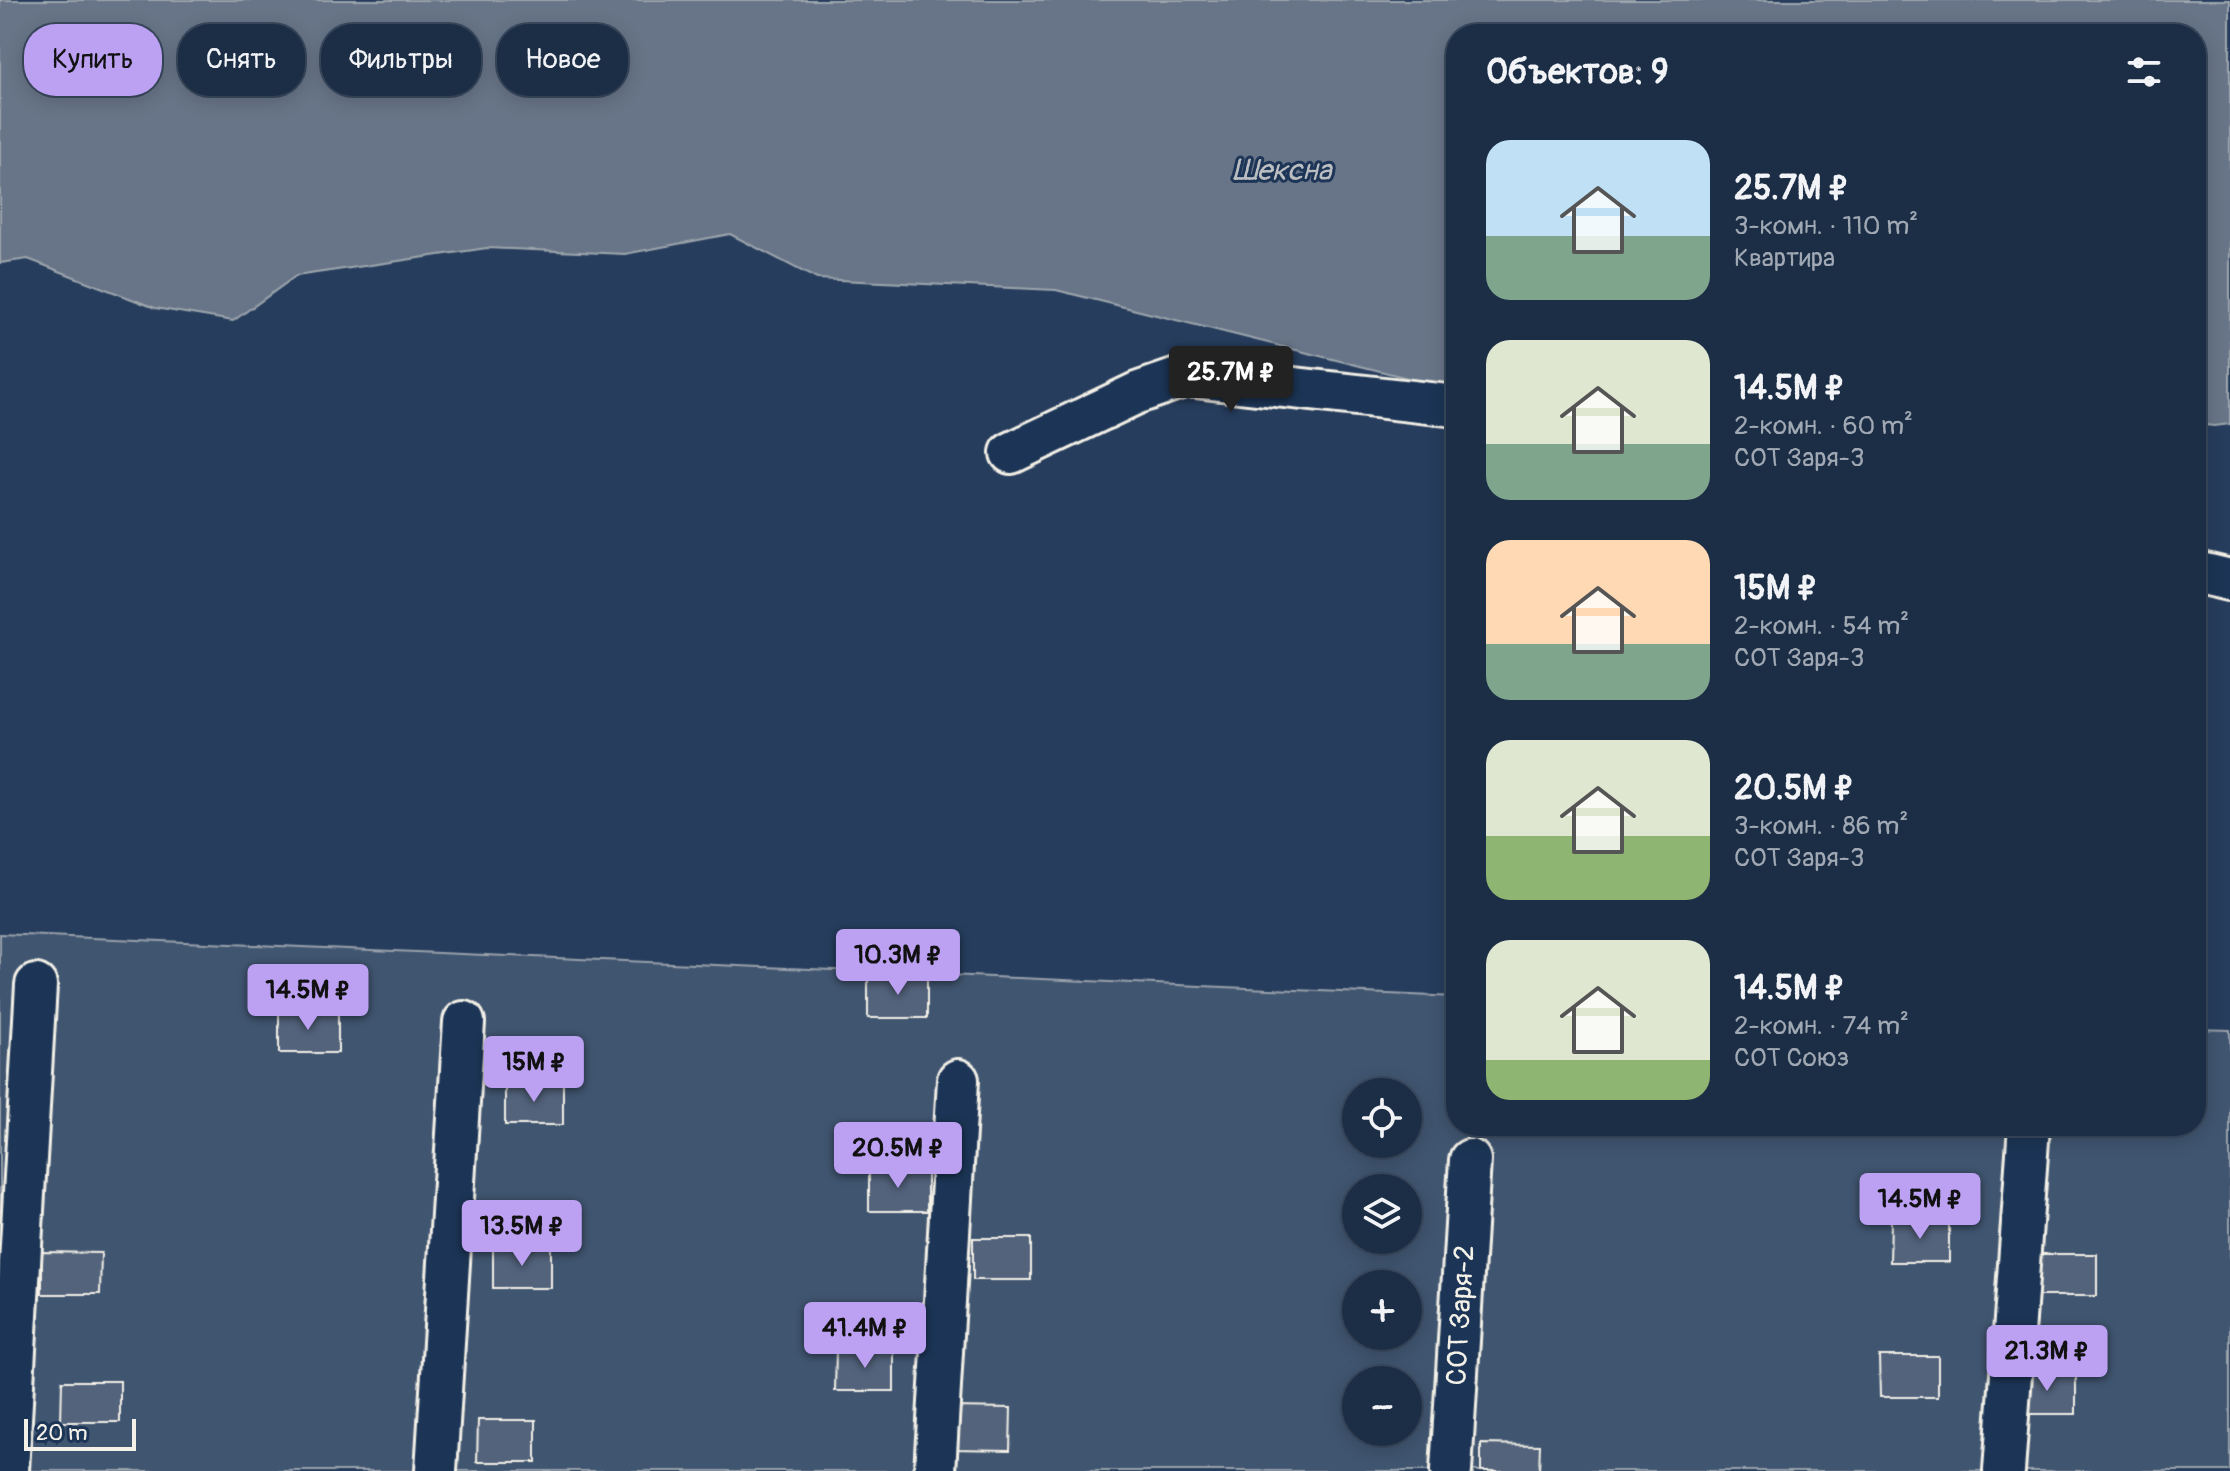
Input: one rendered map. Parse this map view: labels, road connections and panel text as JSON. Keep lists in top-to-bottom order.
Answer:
{
  "streets": {
    "street": ["СОТ Заря-2"]
  },
  "water": ["Шексна"],
  "scale_bar": "20 m",
  "page": {
    "chip": [
      "Купить",
      "Снять",
      "Фильтры",
      "Новое"
    ],
    "heading": "Объектов: 9",
    "list": [
      {
        "name": "25.7M ₽",
        "note": "3-комн. · 110 m² · Квартира"
      },
      {
        "name": "14.5M ₽",
        "note": "2-комн. · 60 m² · СОТ Заря-3"
      },
      {
        "name": "15M ₽",
        "note": "2-комн. · 54 m² · СОТ Заря-3"
      },
      {
        "name": "20.5M ₽",
        "note": "3-комн. · 86 m² · СОТ Заря-3"
      },
      {
        "name": "14.5M ₽",
        "note": "2-комн. · 74 m² · СОТ Союз"
      }
    ],
    "price": [
      "25.7M ₽",
      "10.3M ₽",
      "14.5M ₽",
      "15M ₽",
      "20.5M ₽",
      "14.5M ₽",
      "13.5M ₽",
      "41.4M ₽",
      "21.3M ₽"
    ],
    "map_buttons": ["+", "−"],
    "scale": "20 m"
  }
}
